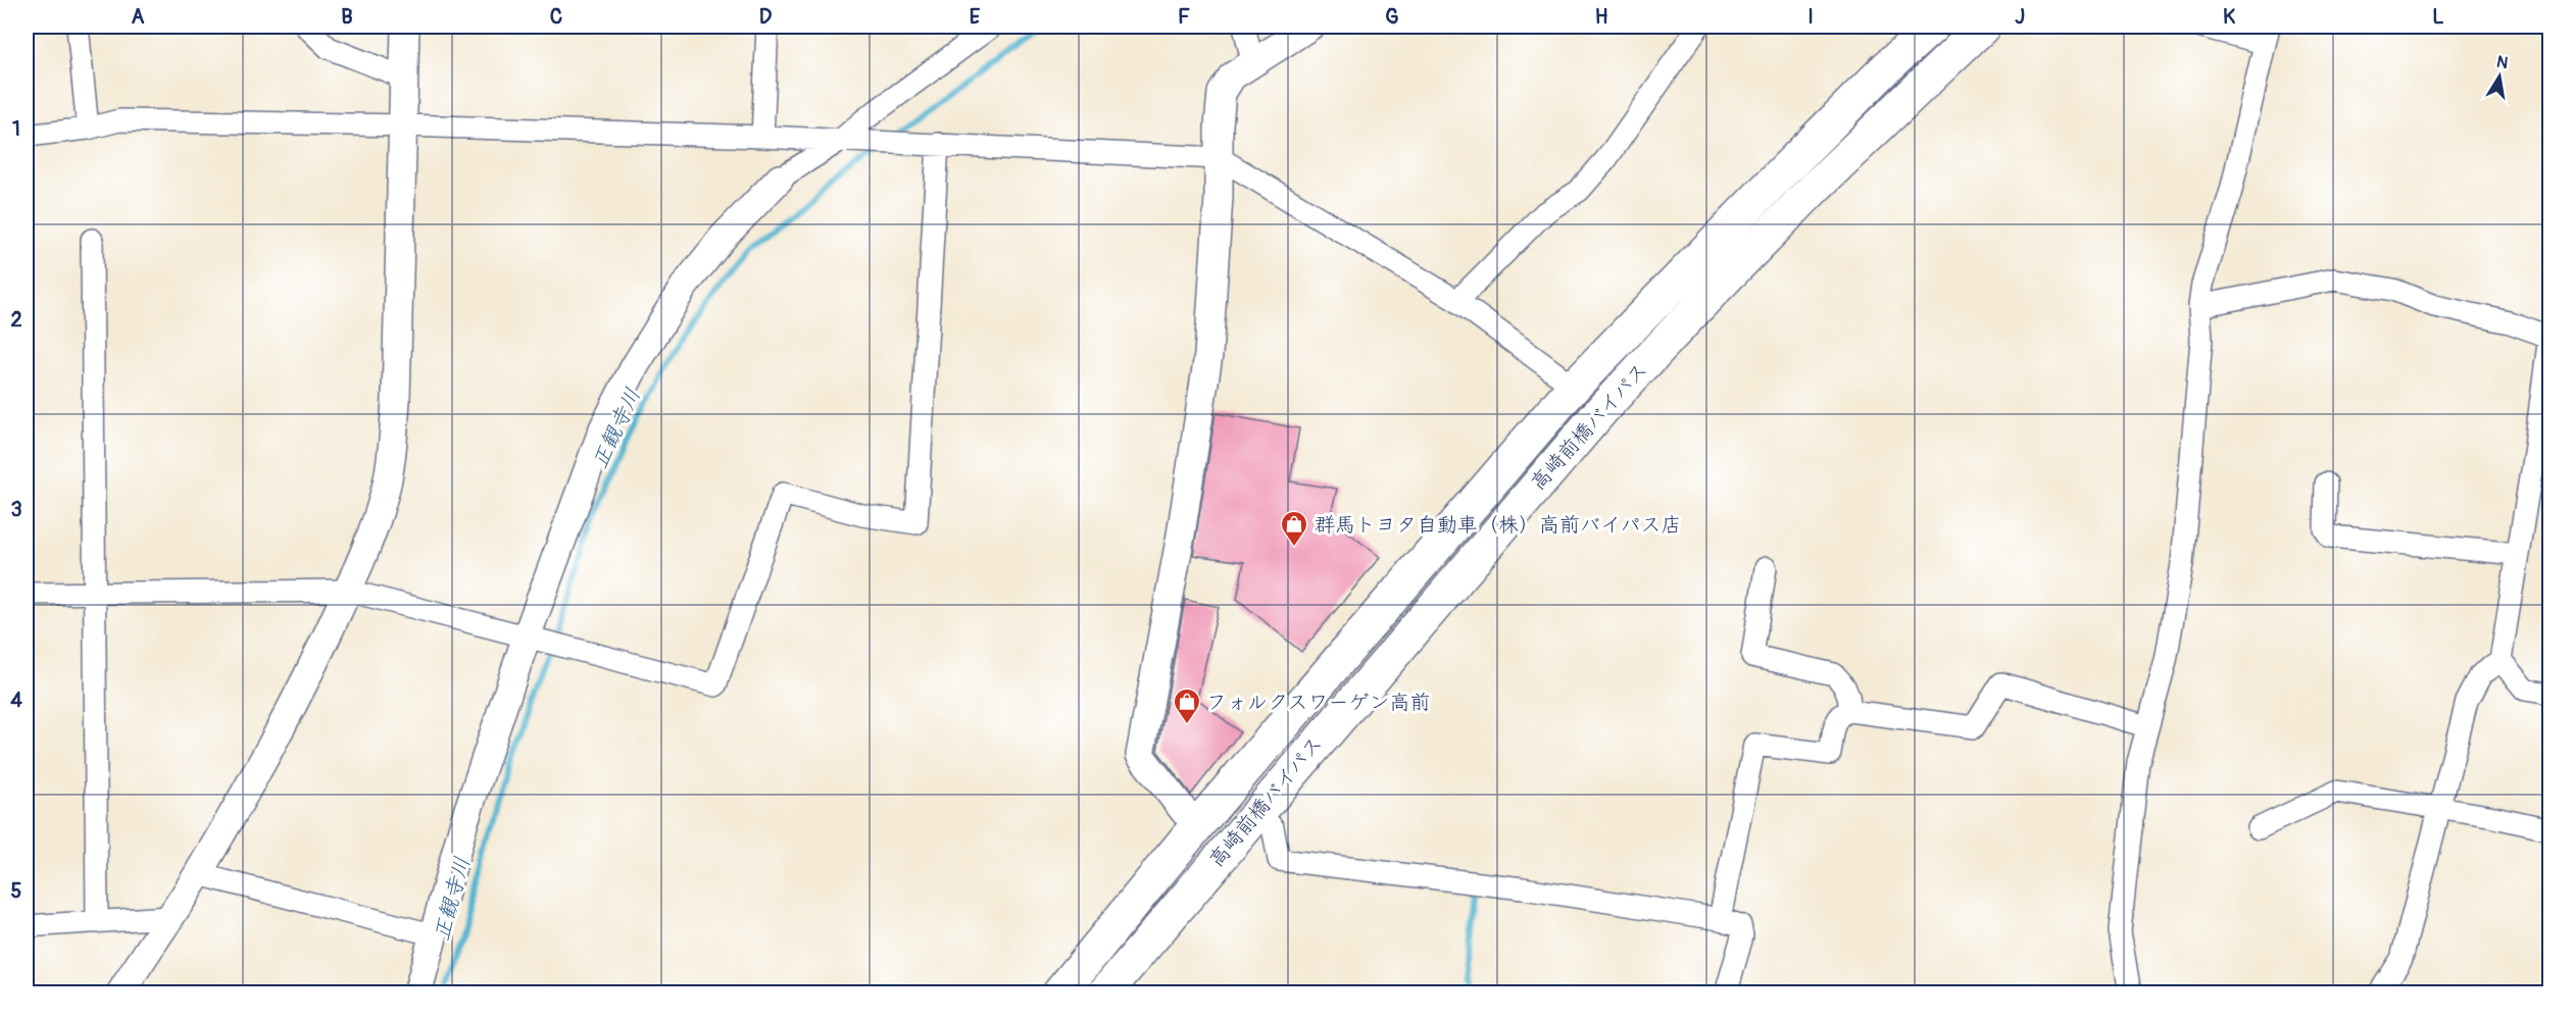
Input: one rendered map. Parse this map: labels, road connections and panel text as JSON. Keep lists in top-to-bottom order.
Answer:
{
  "streets": {
    "highway": ["高崎前橋バイパス"]
  },
  "water": ["正観寺川"],
  "places": {
    "shop": ["群馬トヨタ自動車（株）高前バイパス店", "フォルクスワーゲン高前"]
  },
  "north": "top",
  "grid": {
    "columns": [
      "A",
      "B",
      "C",
      "D",
      "E",
      "F",
      "G",
      "H",
      "I",
      "J",
      "K",
      "L"
    ],
    "rows": [
      "1",
      "2",
      "3",
      "4",
      "5"
    ]
  }
}
